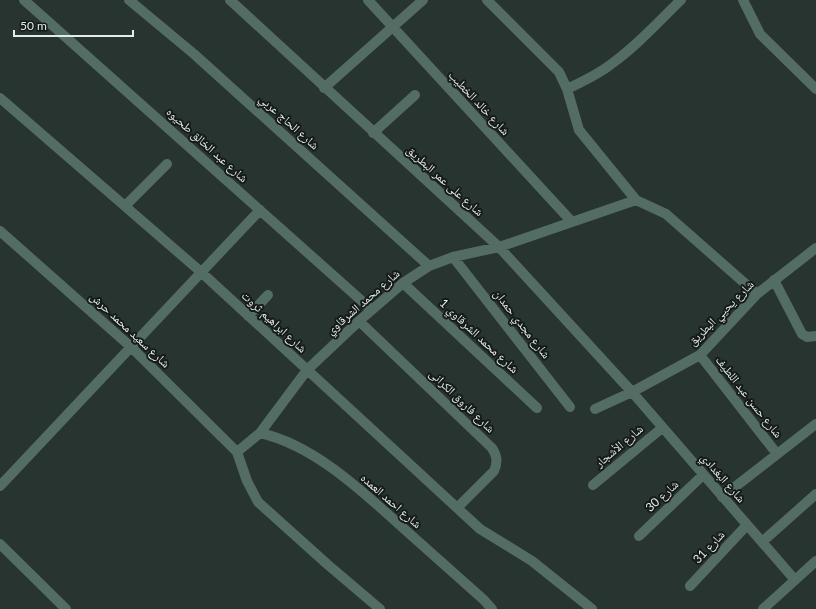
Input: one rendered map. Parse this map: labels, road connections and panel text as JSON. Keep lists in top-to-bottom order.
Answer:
{
  "streets": {
    "street": [
      "شارع خالد الخطيب",
      "شارع الحاج عربي",
      "شارع عبد الخالق طحيوه",
      "شارع على عمر البطريق",
      "شارع محمد الشرقاوي",
      "شارع يحيي البطريق",
      "شارع ابراهيم ثروت",
      "شارع مجدي حمدان",
      "شارع سعيد محمد حرش",
      "شارع محمد الشرقاوي 1",
      "شارع حسن عبد اللطيف",
      "شارع فاروق الكرانى",
      "شارع الأشجار",
      "شارع البغدادي",
      "شارع 30",
      "شارع احمد العمده",
      "شارع 31"
    ]
  },
  "crossings": [
    ["شارع خالد الخطيب", "شارع محمد الشرقاوي"],
    ["شارع الحاج عربي", "شارع محمد الشرقاوي"],
    ["شارع عبد الخالق طحيوه", "شارع محمد الشرقاوي"],
    ["شارع على عمر البطريق", "شارع محمد الشرقاوي"],
    ["شارع على عمر البطريق", "شارع يحيي البطريق"],
    ["شارع على عمر البطريق", "شارع البغدادي"],
    ["شارع محمد الشرقاوي", "شارع ابراهيم ثروت"],
    ["شارع محمد الشرقاوي", "شارع مجدي حمدان"],
    ["شارع محمد الشرقاوي", "شارع سعيد محمد حرش"],
    ["شارع محمد الشرقاوي", "شارع محمد الشرقاوي 1"],
    ["شارع محمد الشرقاوي", "شارع فاروق الكرانى"],
    ["شارع محمد الشرقاوي", "شارع احمد العمده"],
    ["شارع يحيي البطريق", "شارع حسن عبد اللطيف"],
    ["شارع يحيي البطريق", "شارع البغدادي"],
    ["شارع ابراهيم ثروت", "شارع فاروق الكرانى"],
    ["شارع الأشجار", "شارع البغدادي"],
    ["شارع البغدادي", "شارع 30"],
    ["شارع البغدادي", "شارع 31"]
  ],
  "scale_bar": "50 m"
}
